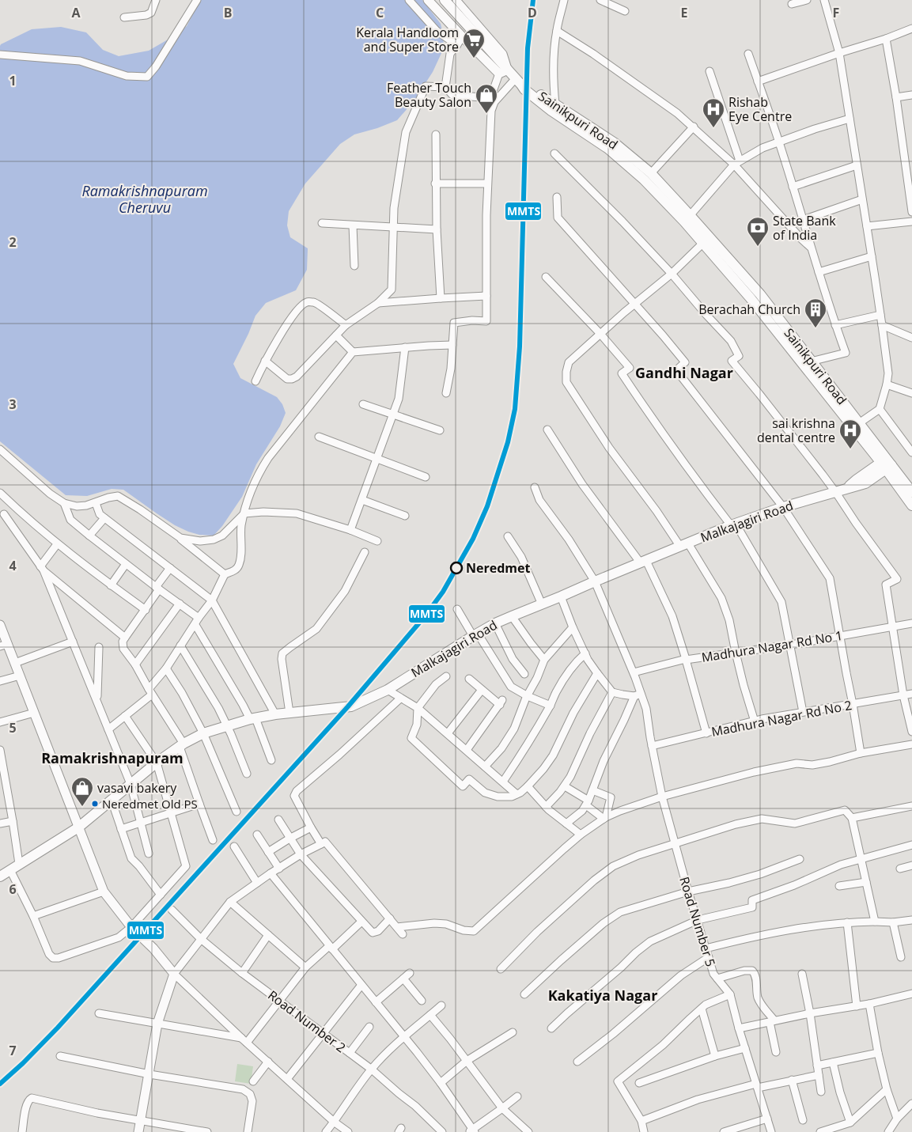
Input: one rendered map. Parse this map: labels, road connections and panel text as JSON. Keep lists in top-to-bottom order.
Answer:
{
  "streets": {
    "main road": ["Sainikpuri Road", "Malkajagiri Road"],
    "street": [
      "Madhura Nagar Rd No 1",
      "Madhura Nagar Rd No 2",
      "Road Number 5",
      "Road Number 2"
    ]
  },
  "crossings": [
    ["Sainikpuri Road", "Malkajagiri Road"],
    ["Malkajagiri Road", "Road Number 5"],
    ["Madhura Nagar Rd No 1", "Road Number 5"],
    ["Madhura Nagar Rd No 2", "Road Number 5"]
  ],
  "districts": ["Gandhi Nagar", "Ramakrishnapuram", "Kakatiya Nagar"],
  "water": ["Ramakrishnapuram Cheruvu"],
  "places": {
    "supermarket": ["Kerala Handloom and Super Store"],
    "shop": ["Feather Touch Beauty Salon", "vasavi bakery"],
    "hospital": ["Rishab Eye Centre", "sai krishna dental centre"],
    "bank": ["State Bank of India"],
    "building": ["Berachah Church"],
    "other": ["Neredmet", "Neredmet Old PS"]
  },
  "lines": ["transit line MMTS"],
  "grid": {
    "columns": [
      "A",
      "B",
      "C",
      "D",
      "E",
      "F"
    ],
    "rows": [
      "1",
      "2",
      "3",
      "4",
      "5",
      "6",
      "7"
    ]
  }
}
